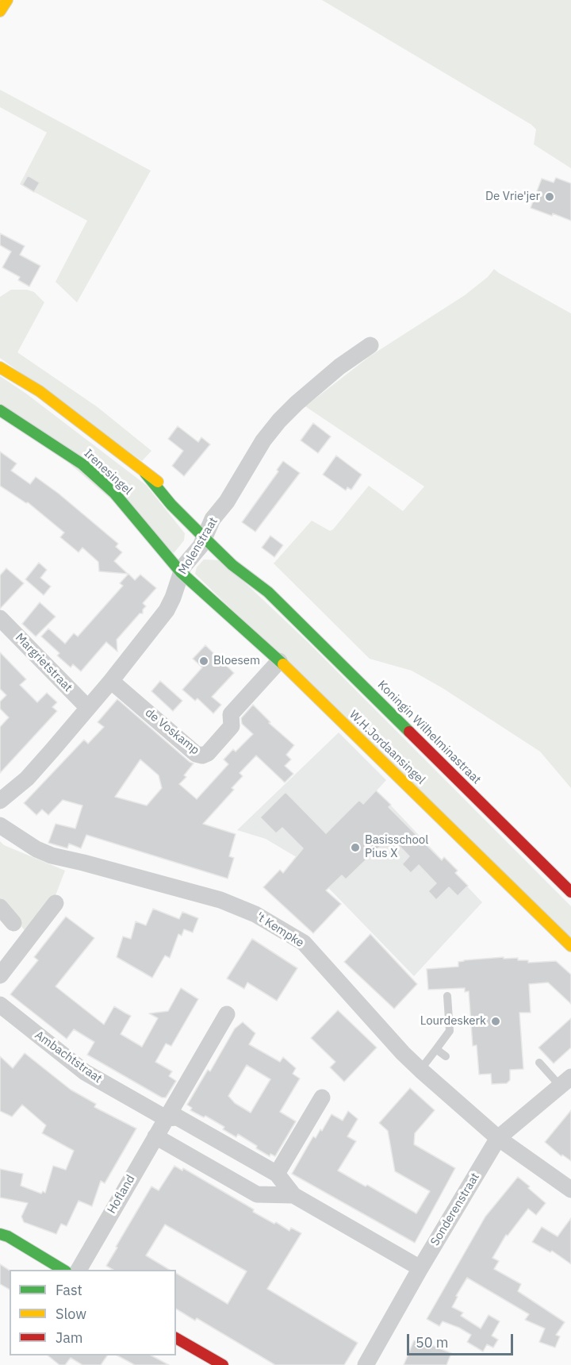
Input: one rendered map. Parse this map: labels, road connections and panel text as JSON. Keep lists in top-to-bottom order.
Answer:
{
  "streets": {
    "main road": ["Irenesingel", "Koningin Wilhelminastraat", "W.H.Jordaansingel"],
    "street": [
      "Molenstraat",
      "Margrietstraat",
      "de Voskamp",
      "'t Kempke",
      "Ambachtstraat",
      "Hofland",
      "Sonderenstraat"
    ]
  },
  "crossings": [
    ["Irenesingel", "Molenstraat"],
    ["Irenesingel", "W.H.Jordaansingel"],
    ["Molenstraat", "Margrietstraat"],
    ["Molenstraat", "de Voskamp"],
    ["Molenstraat", "Koningin Wilhelminastraat"],
    ["Molenstraat", "W.H.Jordaansingel"],
    ["de Voskamp", "W.H.Jordaansingel"],
    ["'t Kempke", "Sonderenstraat"],
    ["Ambachtstraat", "Hofland"],
    ["Ambachtstraat", "Sonderenstraat"]
  ],
  "places": [
    "De Vrie'jer",
    "Bloesem",
    "Basisschool Pius X",
    "Lourdeskerk"
  ],
  "legend": ["Fast", "Slow", "Jam"],
  "scale_bar": "50 m"
}
